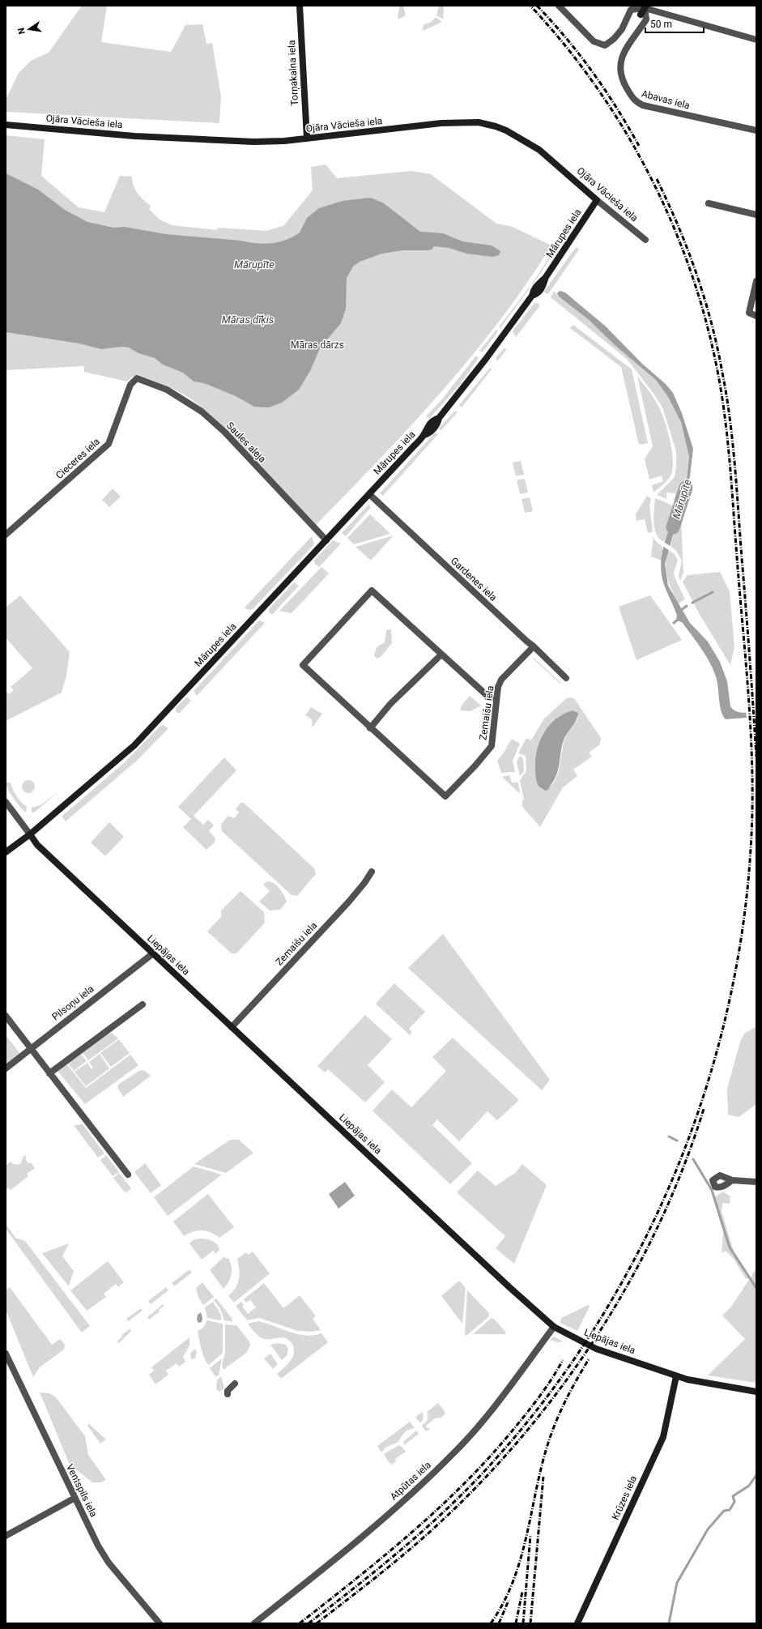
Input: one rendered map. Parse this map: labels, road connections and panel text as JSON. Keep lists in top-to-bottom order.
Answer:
{
  "streets": {
    "street": [
      "Torņakalna iela",
      "Abavas iela",
      "Ojāra Vācieša iela",
      "Mārupes iela",
      "Saules aleja",
      "Cieceres iela",
      "Gardenes iela",
      "Zemaišu iela",
      "Liepājas iela",
      "Pilsoņu iela",
      "Atpūtas iela",
      "Ventspils iela",
      "Krūzes iela"
    ]
  },
  "crossings": [
    ["Torņakalna iela", "Ojāra Vācieša iela"],
    ["Ojāra Vācieša iela", "Mārupes iela"],
    ["Mārupes iela", "Saules aleja"],
    ["Mārupes iela", "Gardenes iela"],
    ["Mārupes iela", "Liepājas iela"],
    ["Saules aleja", "Cieceres iela"],
    ["Gardenes iela", "Zemaišu iela"],
    ["Zemaišu iela", "Liepājas iela"],
    ["Liepājas iela", "Pilsoņu iela"],
    ["Liepājas iela", "Atpūtas iela"],
    ["Liepājas iela", "Krūzes iela"]
  ],
  "water": ["Mārupīte", "Māras dīķis"],
  "parks": ["Māras dārzs"],
  "scale_bar": "50 m",
  "north": "left"
}
